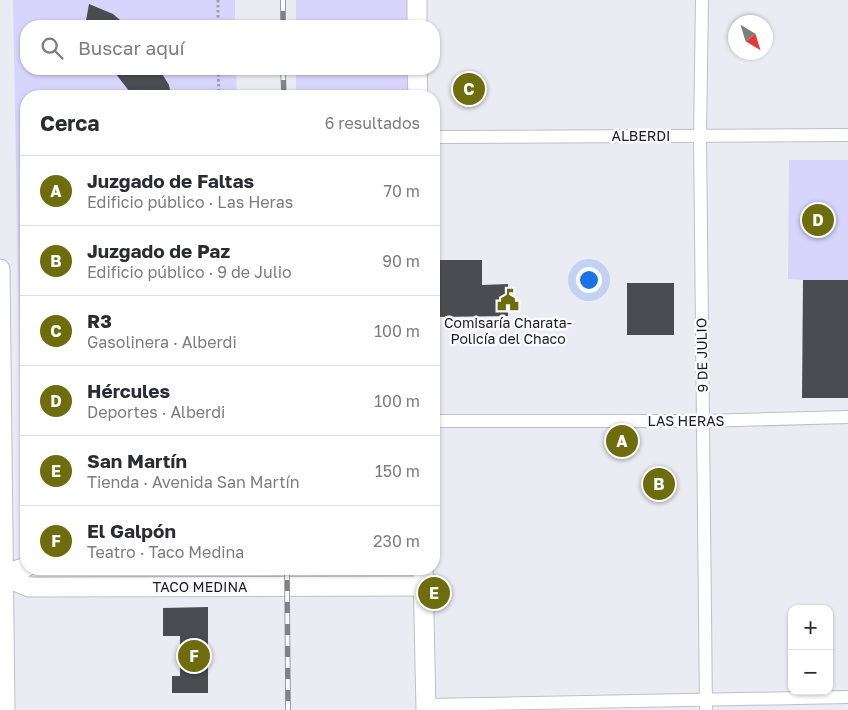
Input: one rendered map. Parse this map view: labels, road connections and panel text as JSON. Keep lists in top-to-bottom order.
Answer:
{
  "streets": {
    "main road": ["TACO MEDINA"],
    "street": ["ALBERDI", "9 DE JULIO", "LAS HERAS"]
  },
  "crossings": [
    ["ALBERDI", "9 DE JULIO"],
    ["9 DE JULIO", "LAS HERAS"]
  ],
  "places": {
    "public building": ["Comisaría Charata- Policía del Chaco"]
  },
  "north": "bottom right",
  "page": {
    "search": "Buscar aquí",
    "pins": [
      "C",
      "D",
      "A",
      "B",
      "E",
      "F"
    ],
    "heading": ["Cerca", "6 resultados"],
    "list": [
      {
        "mark": "A",
        "name": "Juzgado de Faltas",
        "note": "Edificio público · Las Heras",
        "value": "70 m"
      },
      {
        "mark": "B",
        "name": "Juzgado de Paz",
        "note": "Edificio público · 9 de Julio",
        "value": "90 m"
      },
      {
        "mark": "C",
        "name": "R3",
        "note": "Gasolinera · Alberdi",
        "value": "100 m"
      },
      {
        "mark": "D",
        "name": "Hércules",
        "note": "Deportes · Alberdi",
        "value": "100 m"
      },
      {
        "mark": "E",
        "name": "San Martín",
        "note": "Tienda · Avenida San Martín",
        "value": "150 m"
      },
      {
        "mark": "F",
        "name": "El Galpón",
        "note": "Teatro · Taco Medina",
        "value": "230 m"
      }
    ],
    "map_buttons": ["+", "−"]
  }
}
